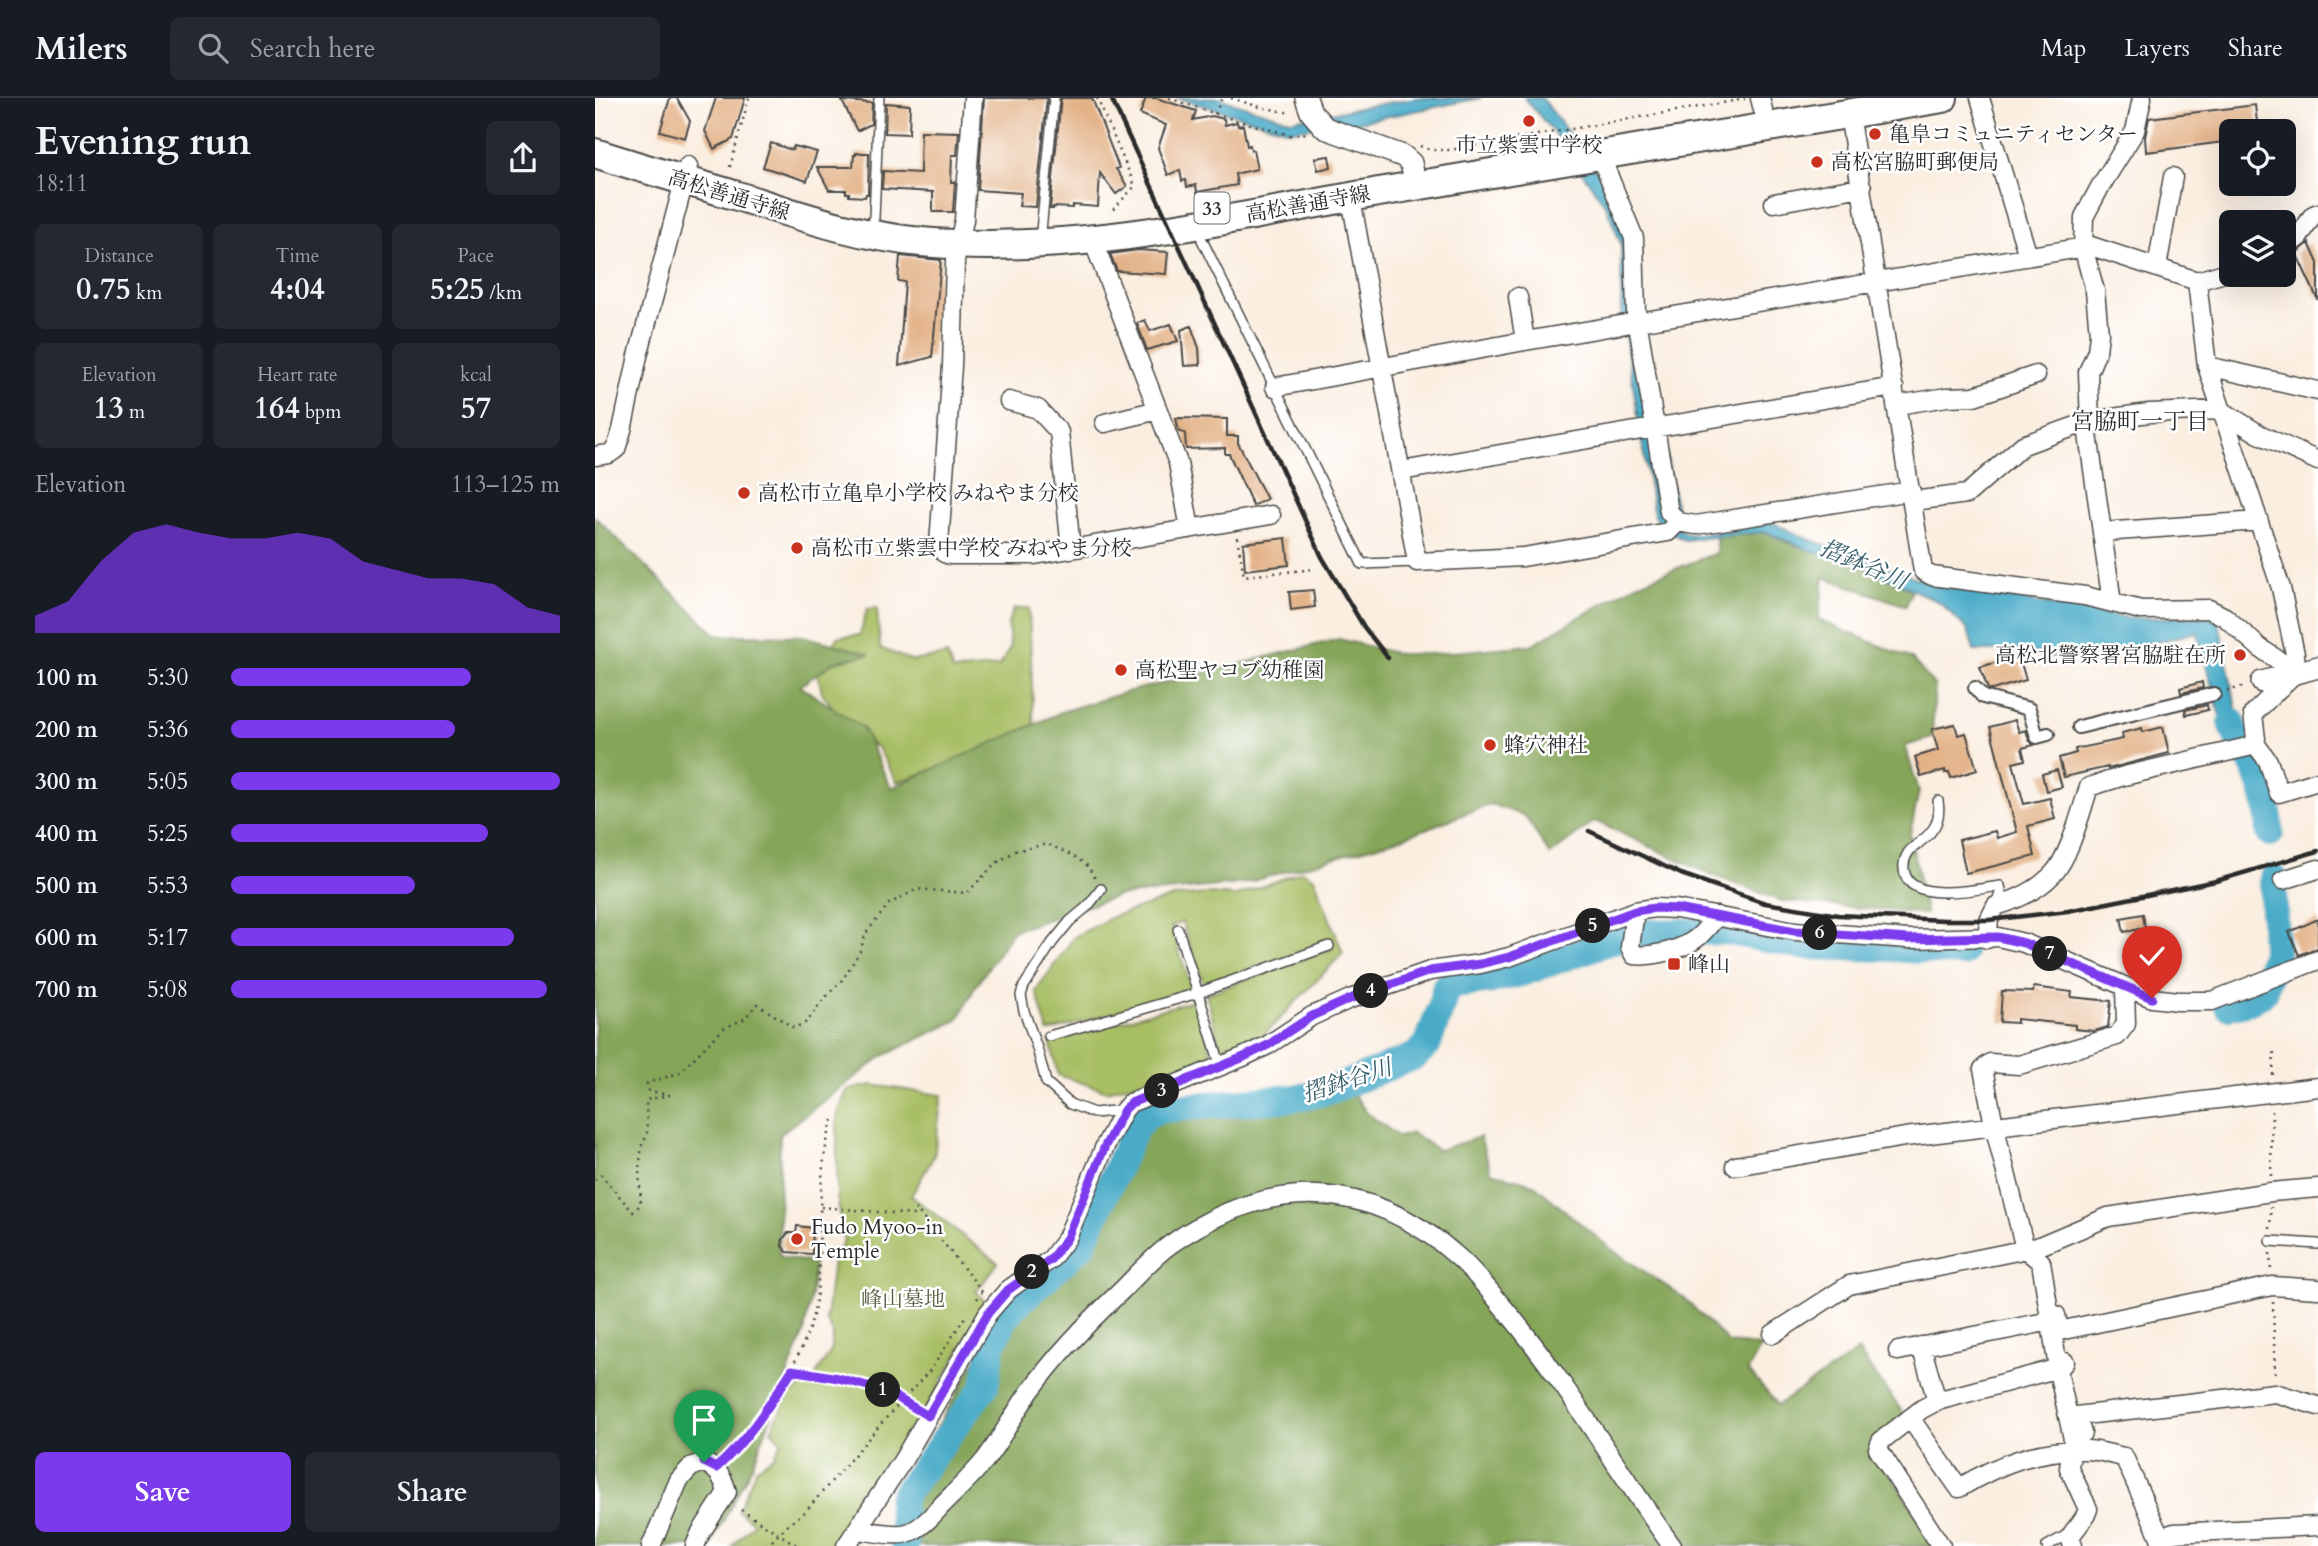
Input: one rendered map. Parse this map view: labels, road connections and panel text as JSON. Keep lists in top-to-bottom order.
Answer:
{
  "streets": {
    "main road": ["高松善通寺線", "33"]
  },
  "districts": ["宮脇町一丁目"],
  "water": ["摺鉢谷川"],
  "parks": ["峰山墓地"],
  "places": {
    "other": [
      "市立紫雲中学校",
      "亀阜コミュニティセンター",
      "高松宮脇町郵便局",
      "高松市立亀阜小学校 みねやま分校",
      "高松市立紫雲中学校 みねやま分校",
      "高松北警察署宮脇駐在所",
      "高松聖ヤコブ幼稚園",
      "蜂穴神社",
      "Fudo Myoo-in Temple"
    ],
    "transit": ["峰山"]
  },
  "page": {
    "header": "Milers",
    "search": "Search here",
    "nav": ["Map", "Layers", "Share"],
    "heading": ["Evening run", "18:11"],
    "stats": [
      ["Distance", "0.75 km"],
      ["Time", "4:04"],
      ["Pace", "5:25 /km"],
      ["Elevation", "13 m"],
      ["Heart rate", "164 bpm"],
      ["kcal", "57"]
    ],
    "chart": ["Elevation", "113–125 m"],
    "list": [
      {
        "name": "100 m",
        "note": "5:30"
      },
      {
        "name": "200 m",
        "note": "5:36"
      },
      {
        "name": "300 m",
        "note": "5:05"
      },
      {
        "name": "400 m",
        "note": "5:25"
      },
      {
        "name": "500 m",
        "note": "5:53"
      },
      {
        "name": "600 m",
        "note": "5:17"
      },
      {
        "name": "700 m",
        "note": "5:08"
      }
    ],
    "pins": [
      "5",
      "6",
      "7",
      "4",
      "3",
      "2",
      "1"
    ],
    "buttons": ["Save", "Share"]
  }
}
